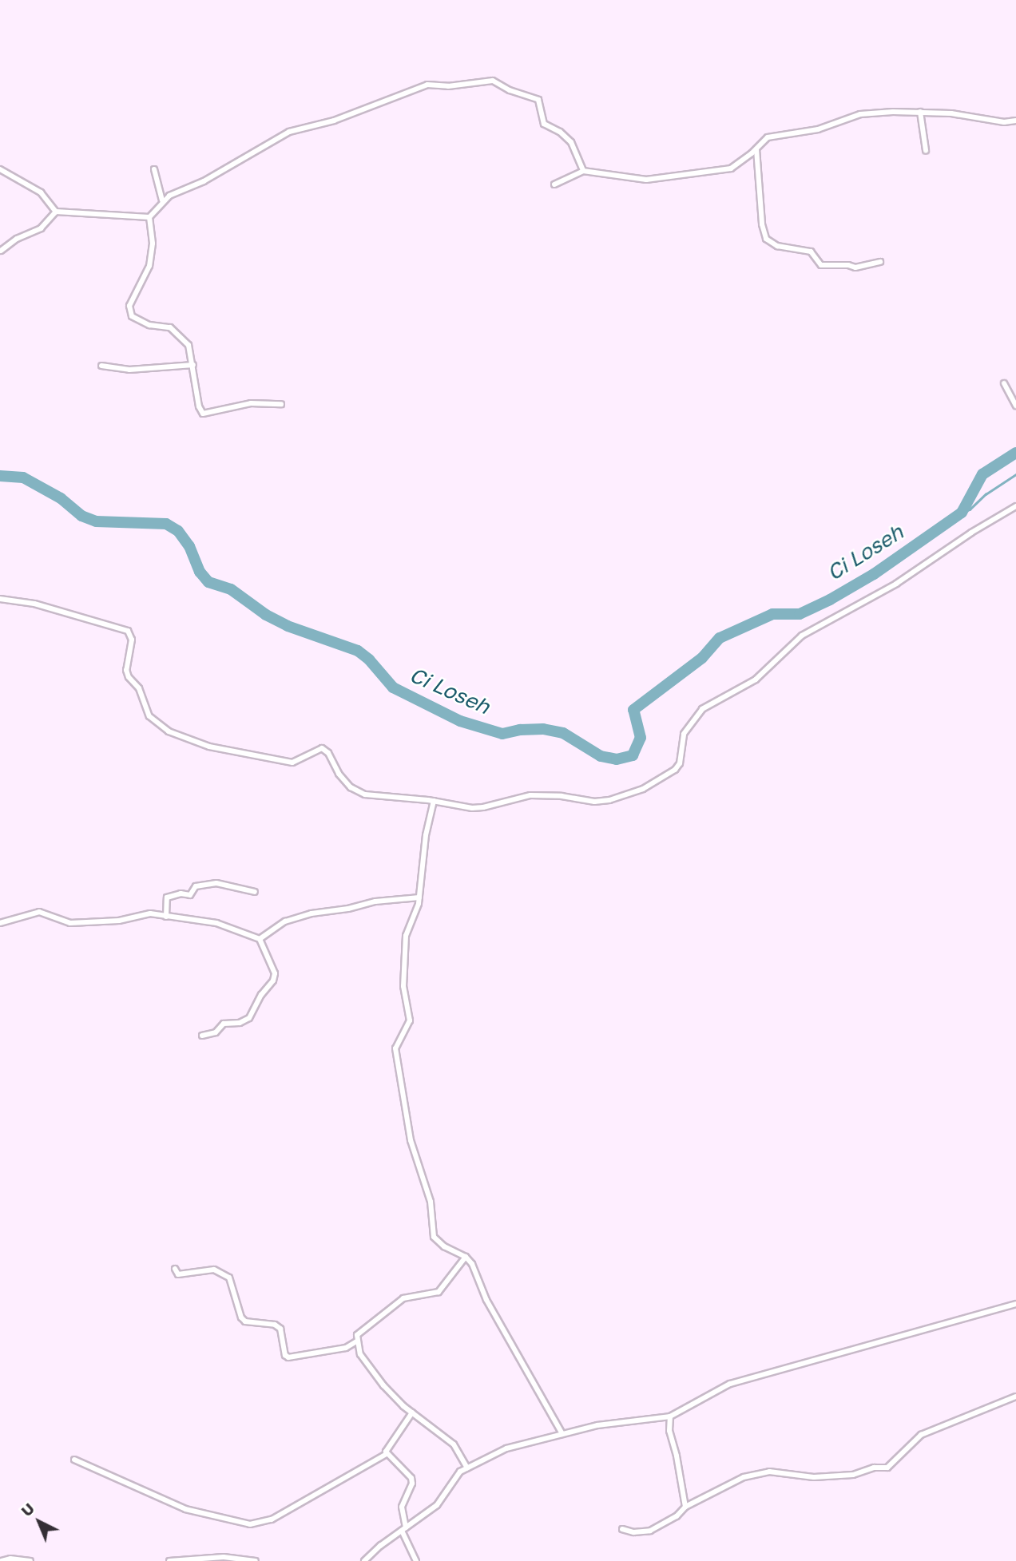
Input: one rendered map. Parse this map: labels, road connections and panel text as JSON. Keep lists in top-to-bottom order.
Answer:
{
  "water": ["Ci Loseh"],
  "north": "top left"
}
